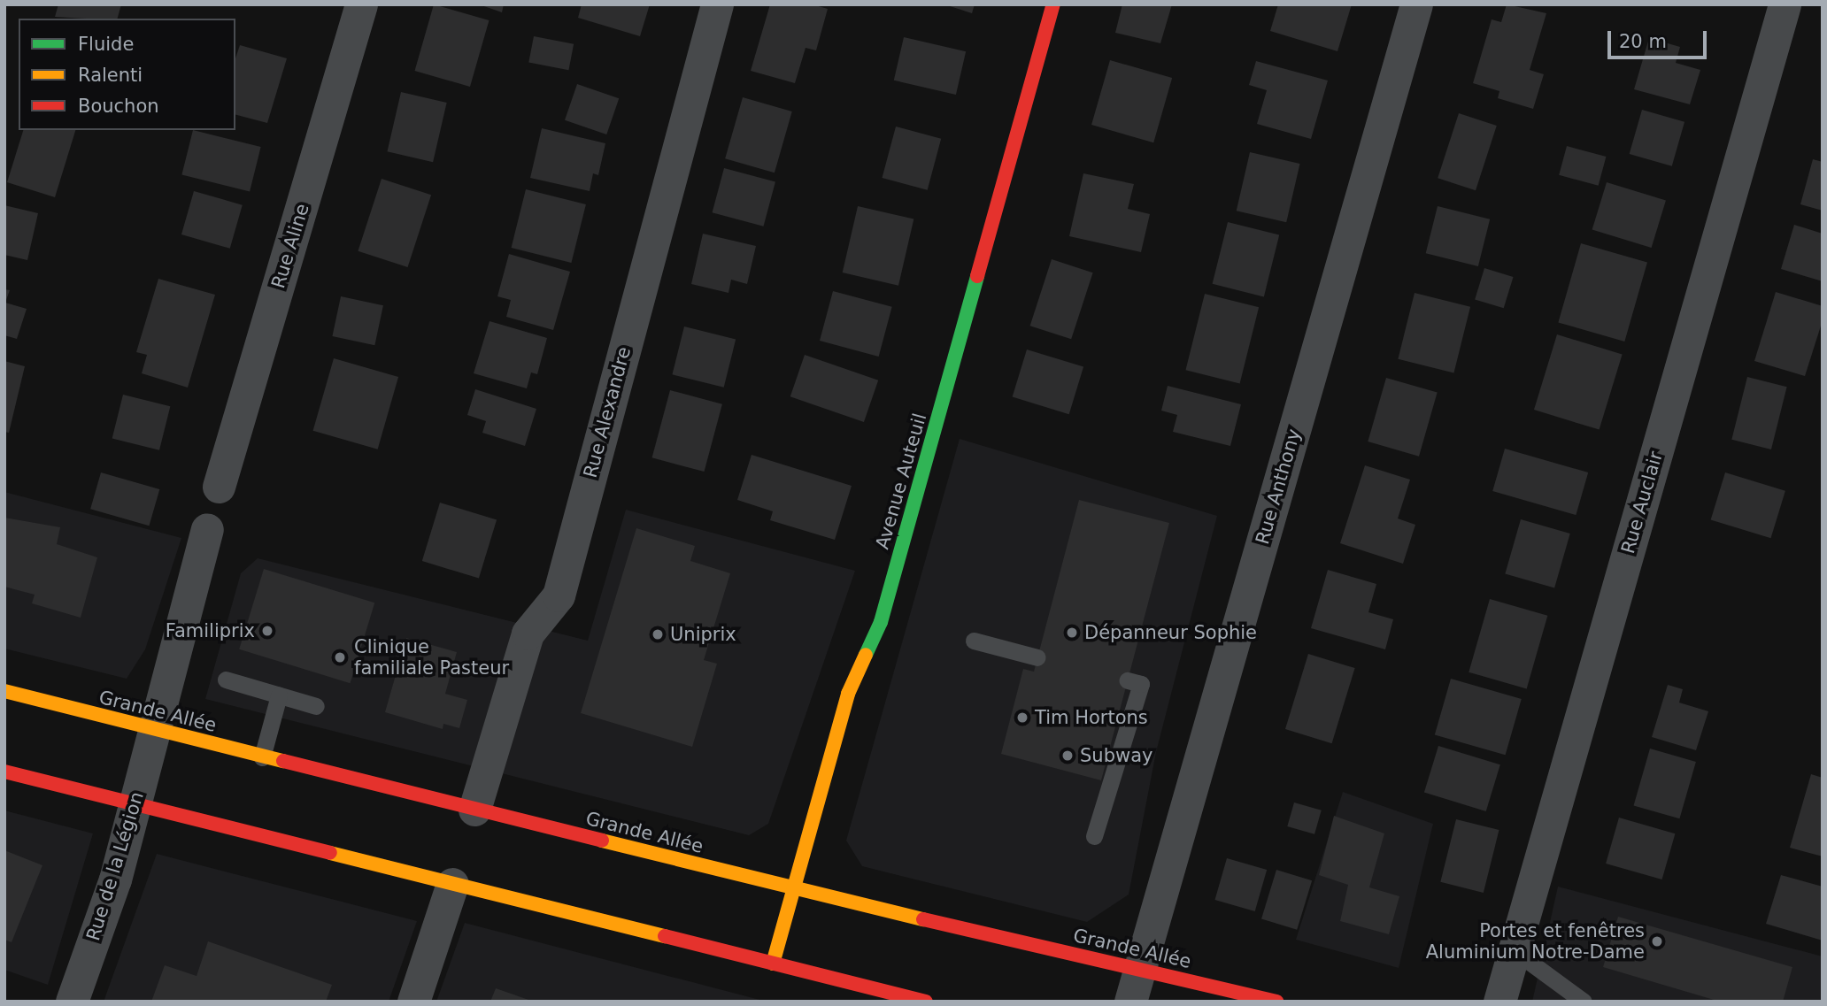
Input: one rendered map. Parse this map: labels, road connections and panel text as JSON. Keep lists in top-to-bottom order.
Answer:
{
  "streets": {
    "main road": ["Avenue Auteuil", "Grande Allée"],
    "street": [
      "Rue Aline",
      "Rue Alexandre",
      "Rue Anthony",
      "Rue Auclair",
      "Rue de la Légion"
    ]
  },
  "crossings": [
    ["Rue Alexandre", "Grande Allée"],
    ["Avenue Auteuil", "Grande Allée"],
    ["Rue Anthony", "Grande Allée"],
    ["Grande Allée", "Rue de la Légion"]
  ],
  "places": [
    "Familiprix",
    "Dépanneur Sophie",
    "Uniprix",
    "Clinique familiale Pasteur",
    "Tim Hortons",
    "Subway",
    "Portes et fenêtres Aluminium Notre-Dame"
  ],
  "legend": ["Fluide", "Ralenti", "Bouchon"],
  "scale_bar": "20 m"
}
